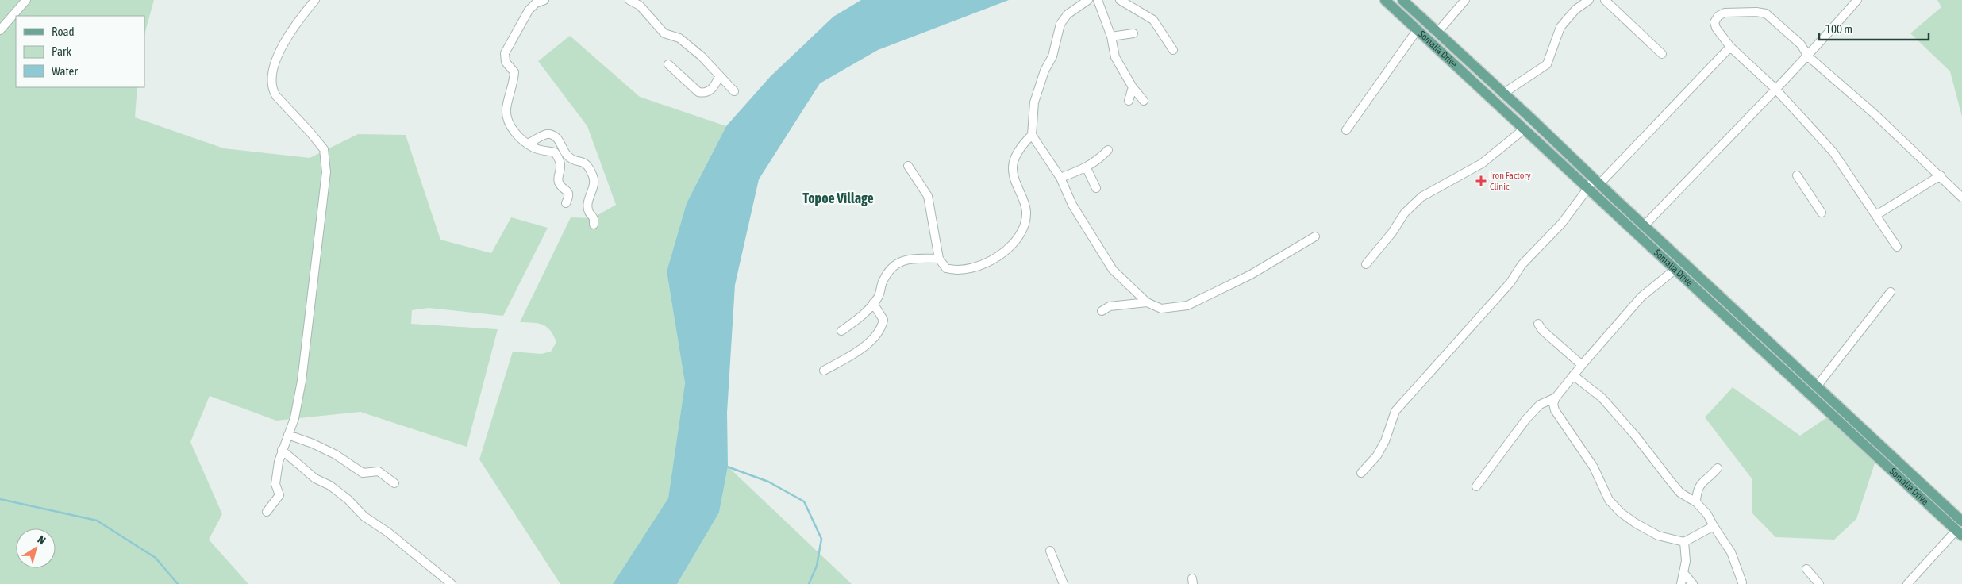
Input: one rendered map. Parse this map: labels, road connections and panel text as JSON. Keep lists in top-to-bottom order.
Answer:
{
  "streets": {
    "main road": ["Somalia Drive"]
  },
  "districts": ["Topoe Village"],
  "places": {
    "health": ["Iron Factory Clinic"]
  },
  "legend": ["Road", "Park", "Water"],
  "scale_bar": "100 m",
  "north": "top right"
}
